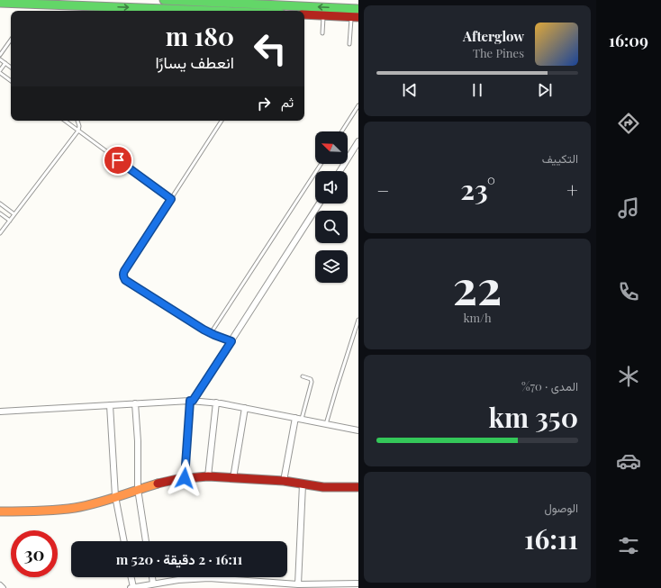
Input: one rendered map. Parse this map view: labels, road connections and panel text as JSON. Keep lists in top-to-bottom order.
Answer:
{
  "north": "top left",
  "page": {
    "tabs": "16:09",
    "turn": ["180 m", "انعطف يسارًا"],
    "song": ["Afterglow", "The Pines"],
    "then": "ثم",
    "tile": [
      "التكييف",
      ["22", "km/h"],
      ["المدى · 70%", "350 km"],
      ["الوصول", "16:11"]
    ],
    "heat": ["−", "23°", "+"],
    "limit": "30",
    "trip": "16:11 · 2 دقيقة · 520 m"
  }
}
